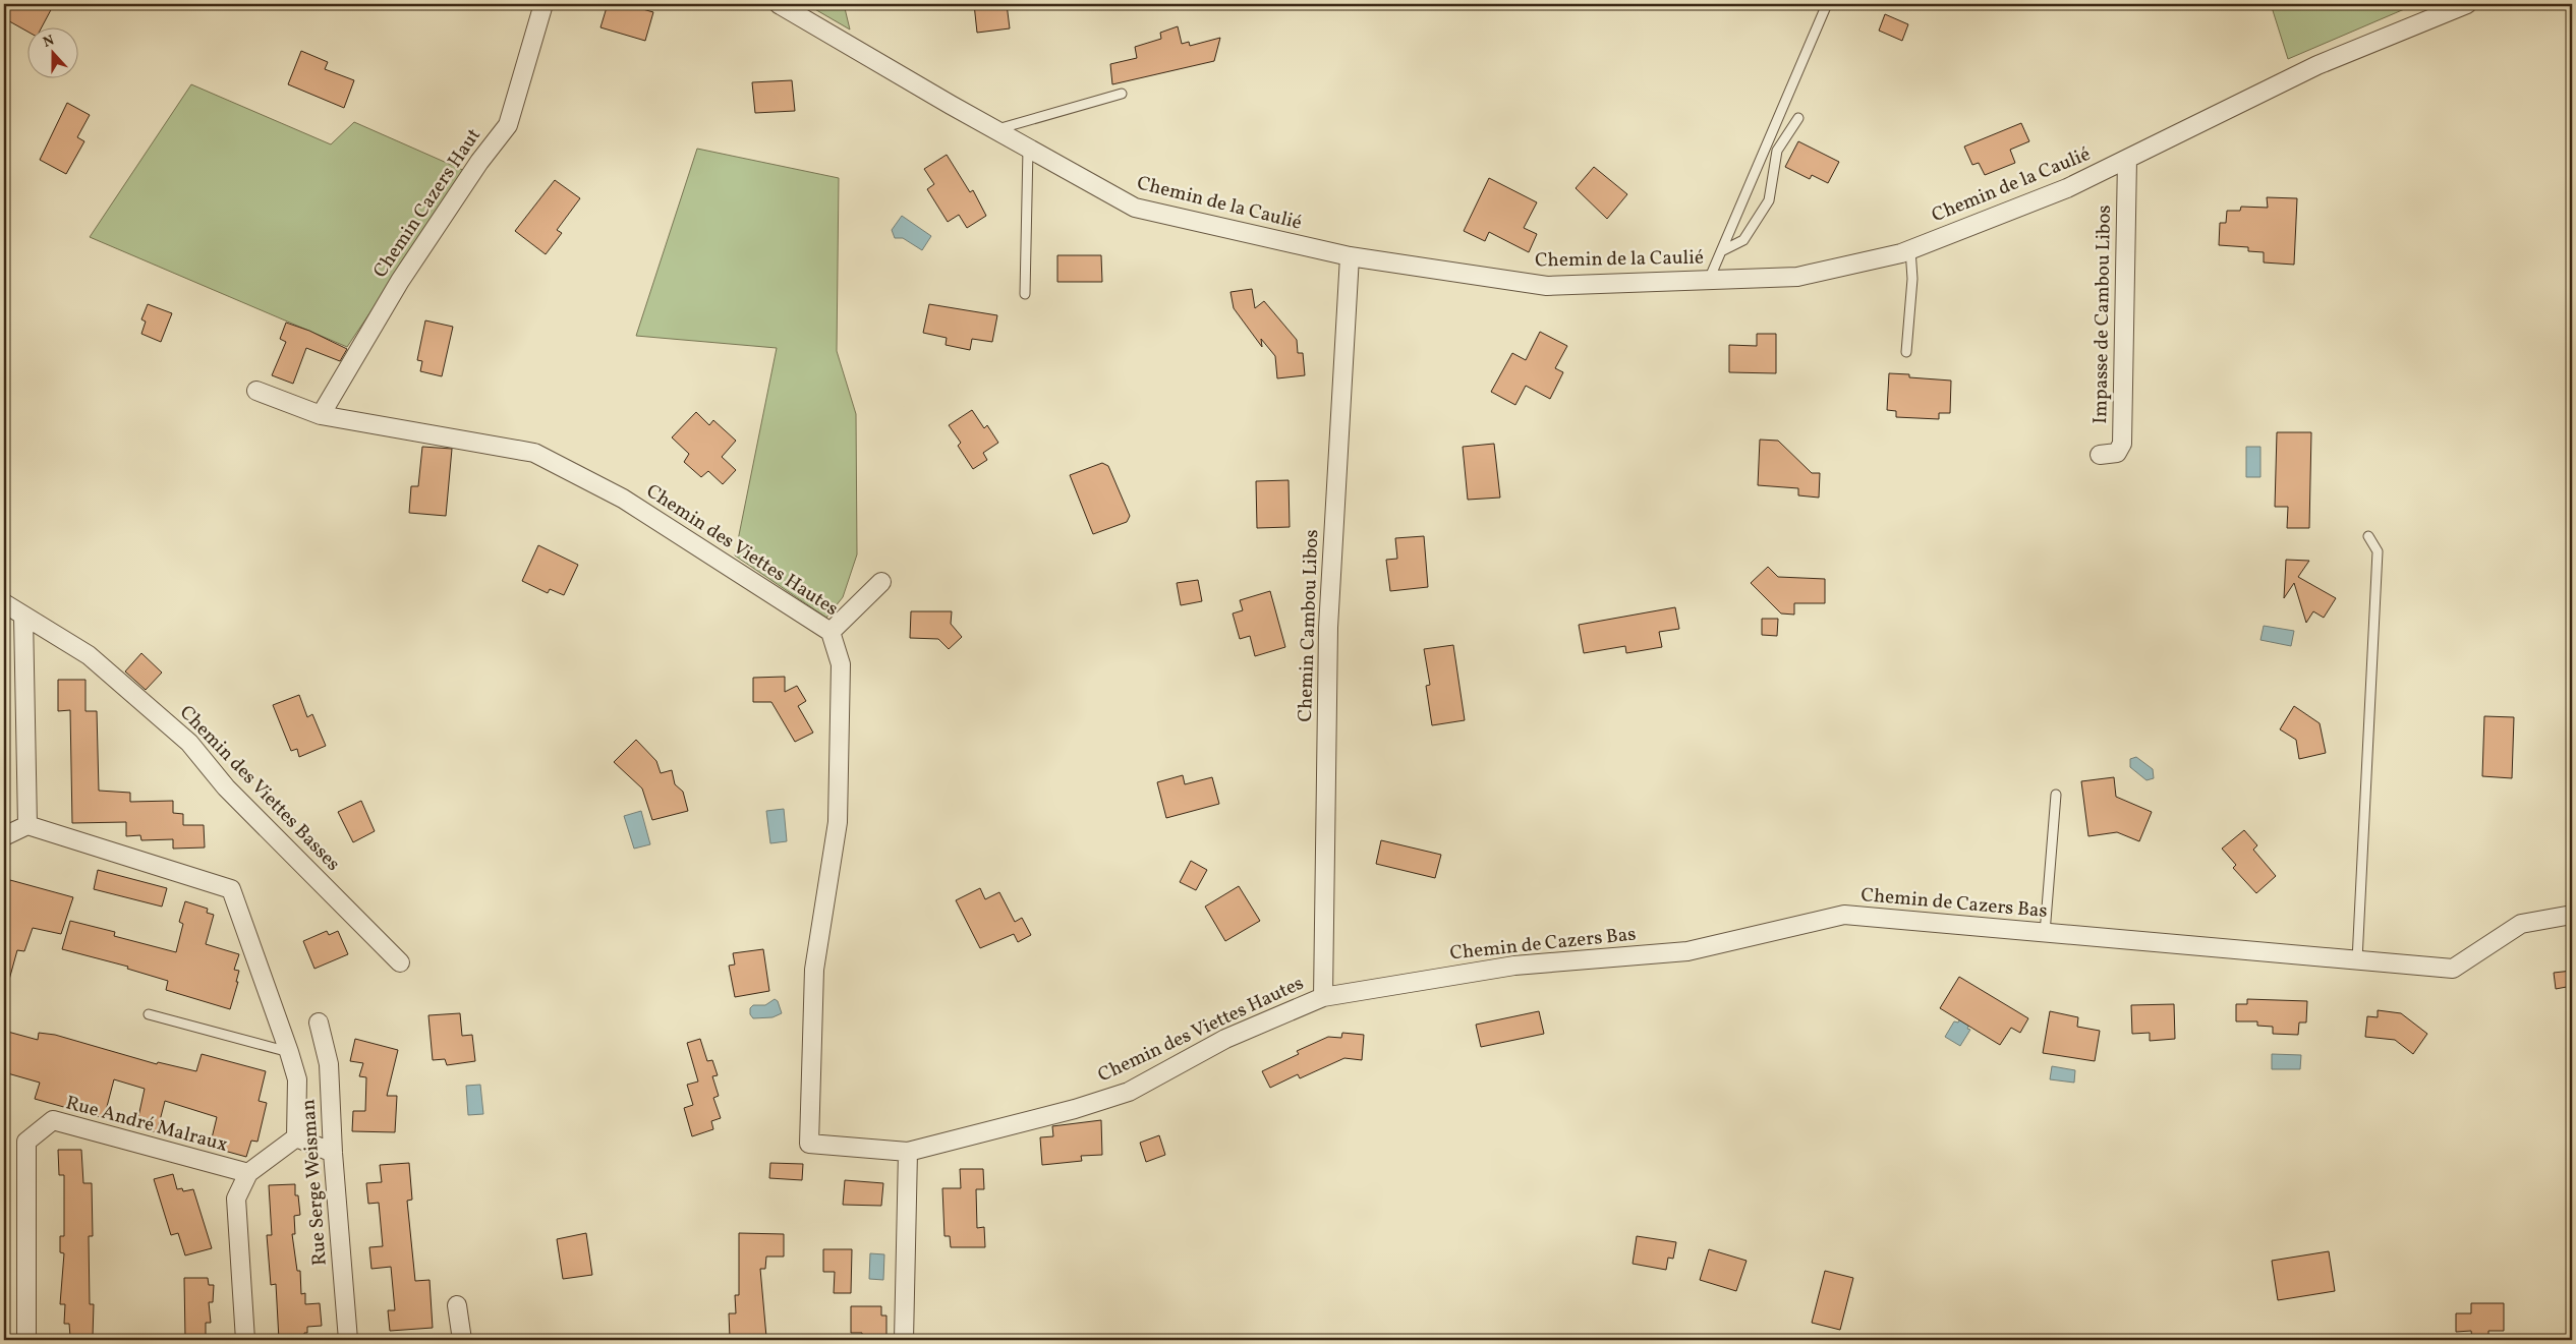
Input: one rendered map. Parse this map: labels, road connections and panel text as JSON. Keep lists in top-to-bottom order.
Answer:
{
  "streets": {
    "street": [
      "Chemin de la Caulié",
      "Chemin Cazers Haut",
      "Impasse de Cambou Libos",
      "Chemin des Viettes Hautes",
      "Chemin Cambou Libos",
      "Chemin des Viettes Basses",
      "Chemin de Cazers Bas",
      "Rue André Malraux",
      "Rue Serge Weisman"
    ]
  },
  "crossings": [
    ["Chemin de la Caulié", "Impasse de Cambou Libos"],
    ["Chemin de la Caulié", "Chemin Cambou Libos"],
    ["Chemin Cazers Haut", "Chemin des Viettes Hautes"],
    ["Chemin des Viettes Hautes", "Chemin Cambou Libos"],
    ["Chemin des Viettes Hautes", "Chemin de Cazers Bas"],
    ["Chemin Cambou Libos", "Chemin de Cazers Bas"]
  ],
  "north": "top"
}
